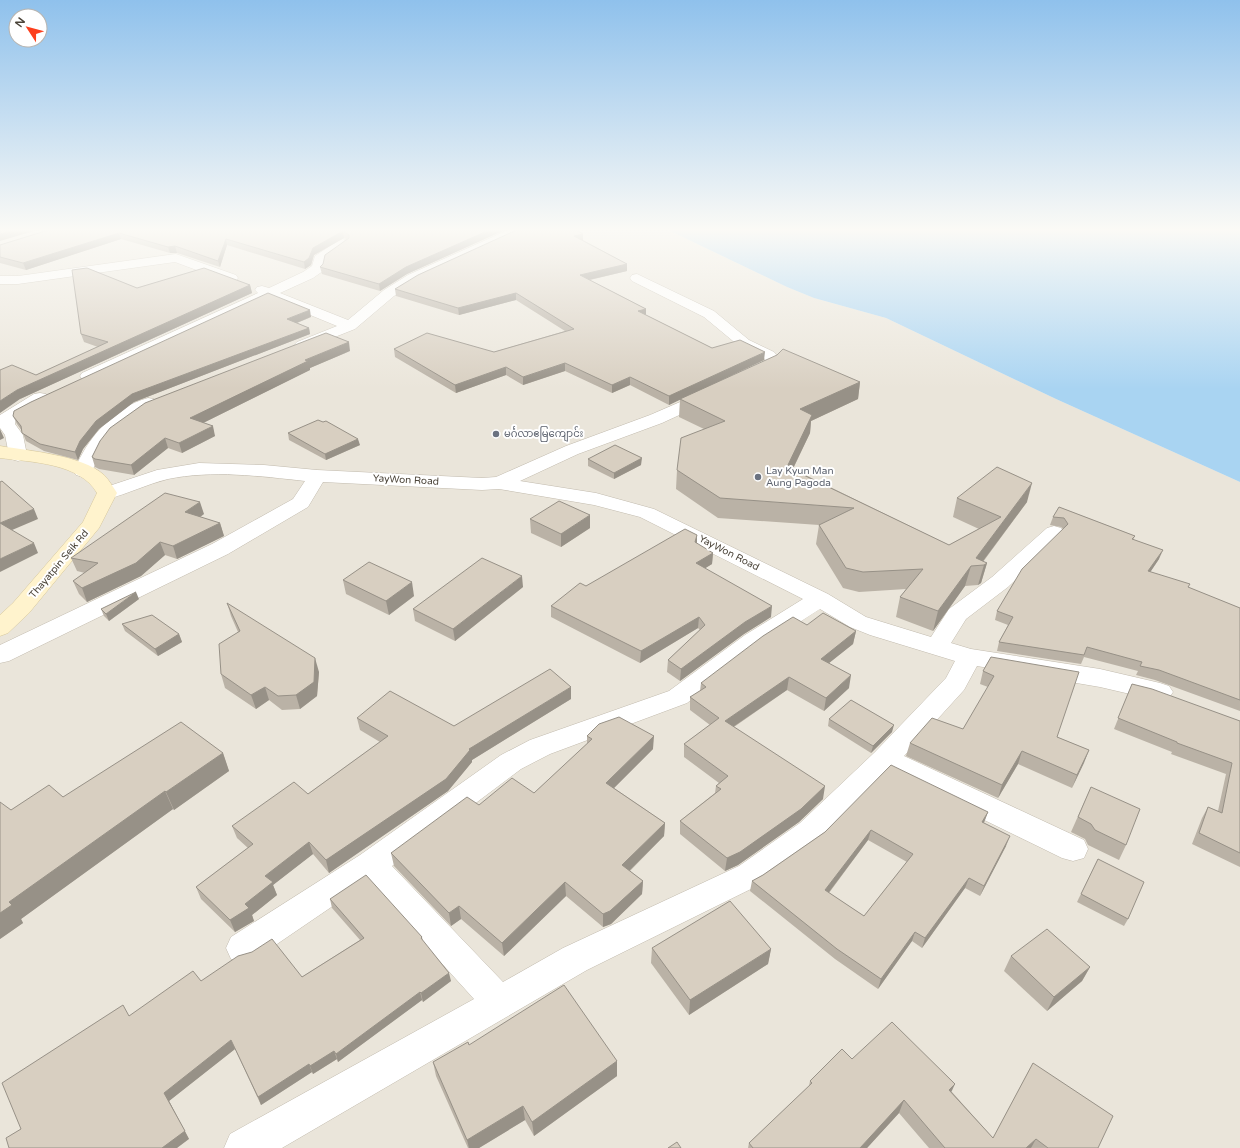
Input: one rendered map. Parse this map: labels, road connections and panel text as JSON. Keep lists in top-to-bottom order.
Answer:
{
  "streets": {
    "street": ["YayWon Road", "Thayatpin Seik Rd"]
  },
  "crossings": [
    ["YayWon Road", "Thayatpin Seik Rd"]
  ],
  "places": ["မင်္ဂလာဧမြကျောင်း", "Lay Kyun Man Aung Pagoda"],
  "north": "top left"
}
